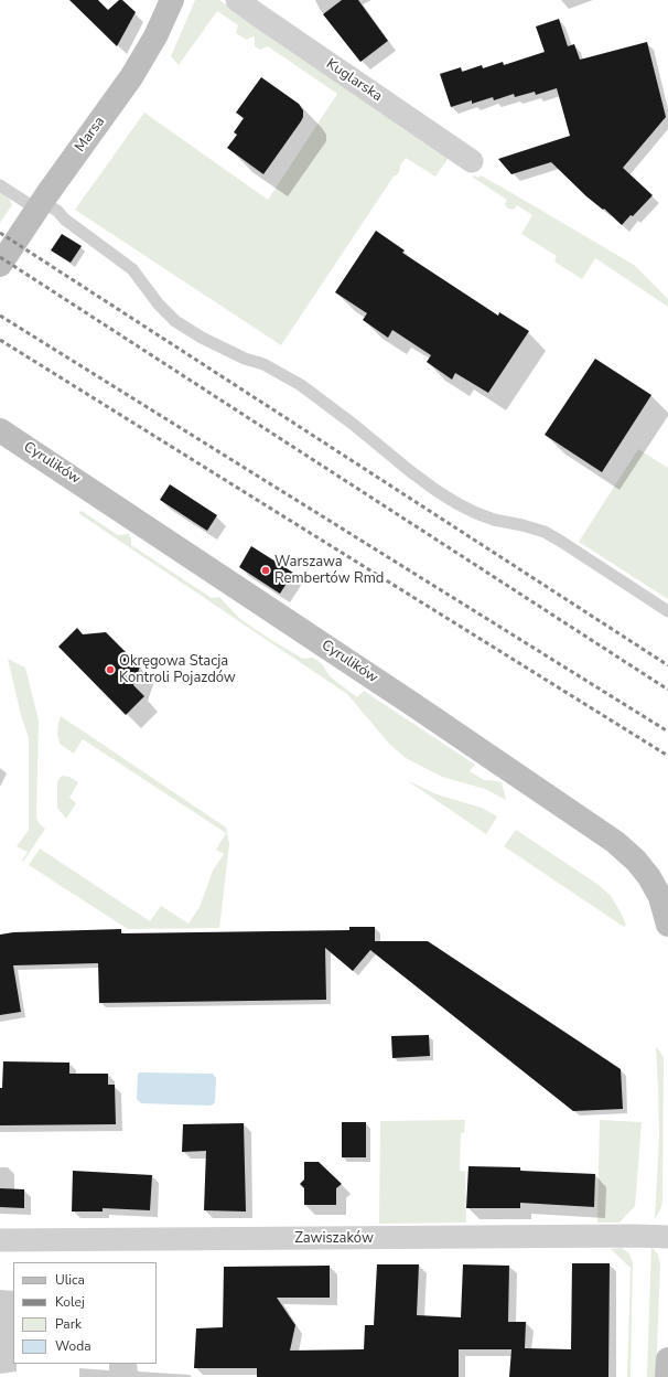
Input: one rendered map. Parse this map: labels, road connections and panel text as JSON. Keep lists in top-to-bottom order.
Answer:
{
  "streets": {
    "main road": ["Marsa", "Cyrulików"],
    "street": ["Kuglarska", "Zawiszaków"]
  },
  "places": ["Warszawa Rembertów Rmd", "Okręgowa Stacja Kontroli Pojazdów"],
  "legend": [
    "Ulica",
    "Kolej",
    "Park",
    "Woda"
  ]
}
